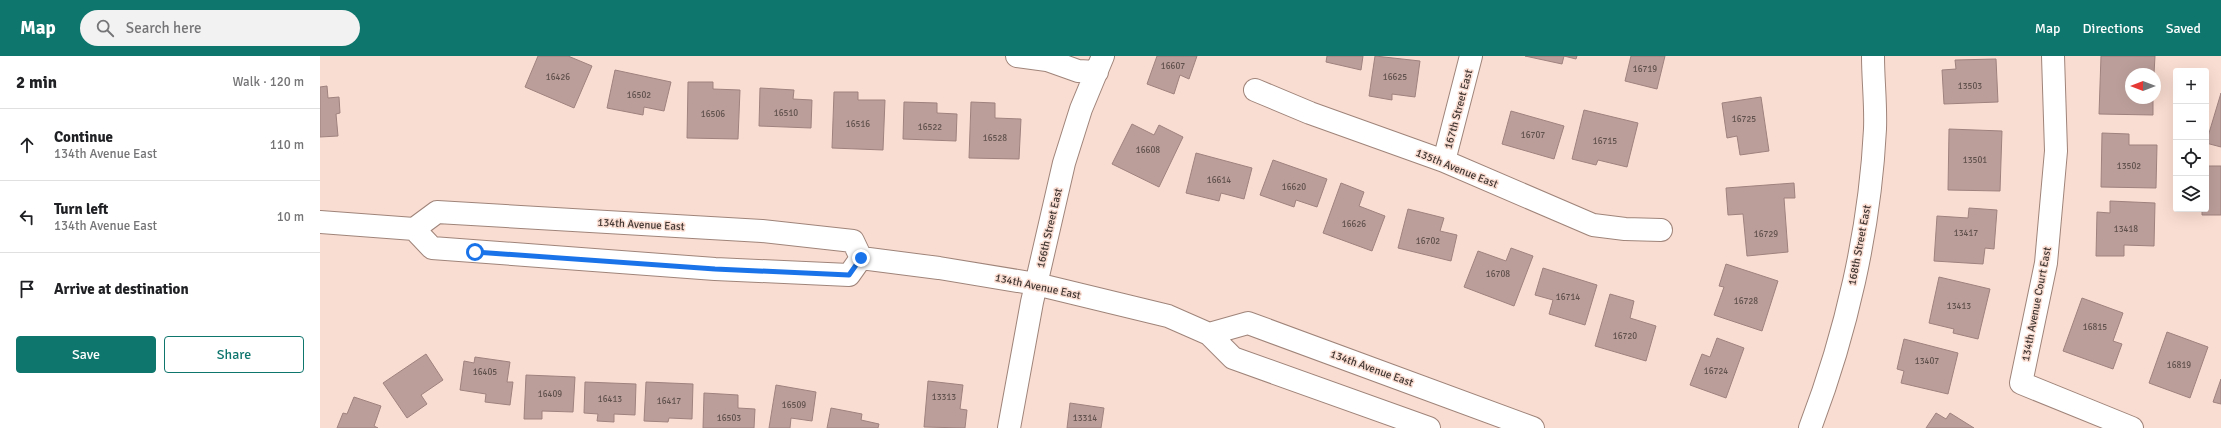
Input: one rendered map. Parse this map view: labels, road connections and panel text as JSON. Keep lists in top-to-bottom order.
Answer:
{
  "streets": {
    "street": [
      "167th Street East",
      "135th Avenue East",
      "134th Avenue East",
      "166th Street East",
      "168th Street East",
      "134th Avenue Court East"
    ]
  },
  "crossings": [
    ["167th Street East", "135th Avenue East"],
    ["134th Avenue East", "166th Street East"]
  ],
  "house_numbers": [
    "16607",
    "16719",
    "16426",
    "16625",
    "13503",
    "16502",
    "16510",
    "16506",
    "16725",
    "16516",
    "16522",
    "16707",
    "16528",
    "16715",
    "16608",
    "13501",
    "13502",
    "16614",
    "16620",
    "16626",
    "13418",
    "13417",
    "16729",
    "16702",
    "16708",
    "16714",
    "16728",
    "13413",
    "16815",
    "16720",
    "13407",
    "16819",
    "16724",
    "16405",
    "16409",
    "13313",
    "16413",
    "16417",
    "16509",
    "16503",
    "13314"
  ],
  "north": "left",
  "page": {
    "header": "Map",
    "search": "Search here",
    "nav": ["Map", "Directions", "Saved"],
    "heading": ["2 min", "Walk · 120 m"],
    "map_buttons": ["+", "−"],
    "list": [
      ["Continue", "134th Avenue East", "110 m"],
      ["Turn left", "134th Avenue East", "10 m"],
      "Arrive at destination"
    ],
    "buttons": ["Save", "Share"]
  }
}
